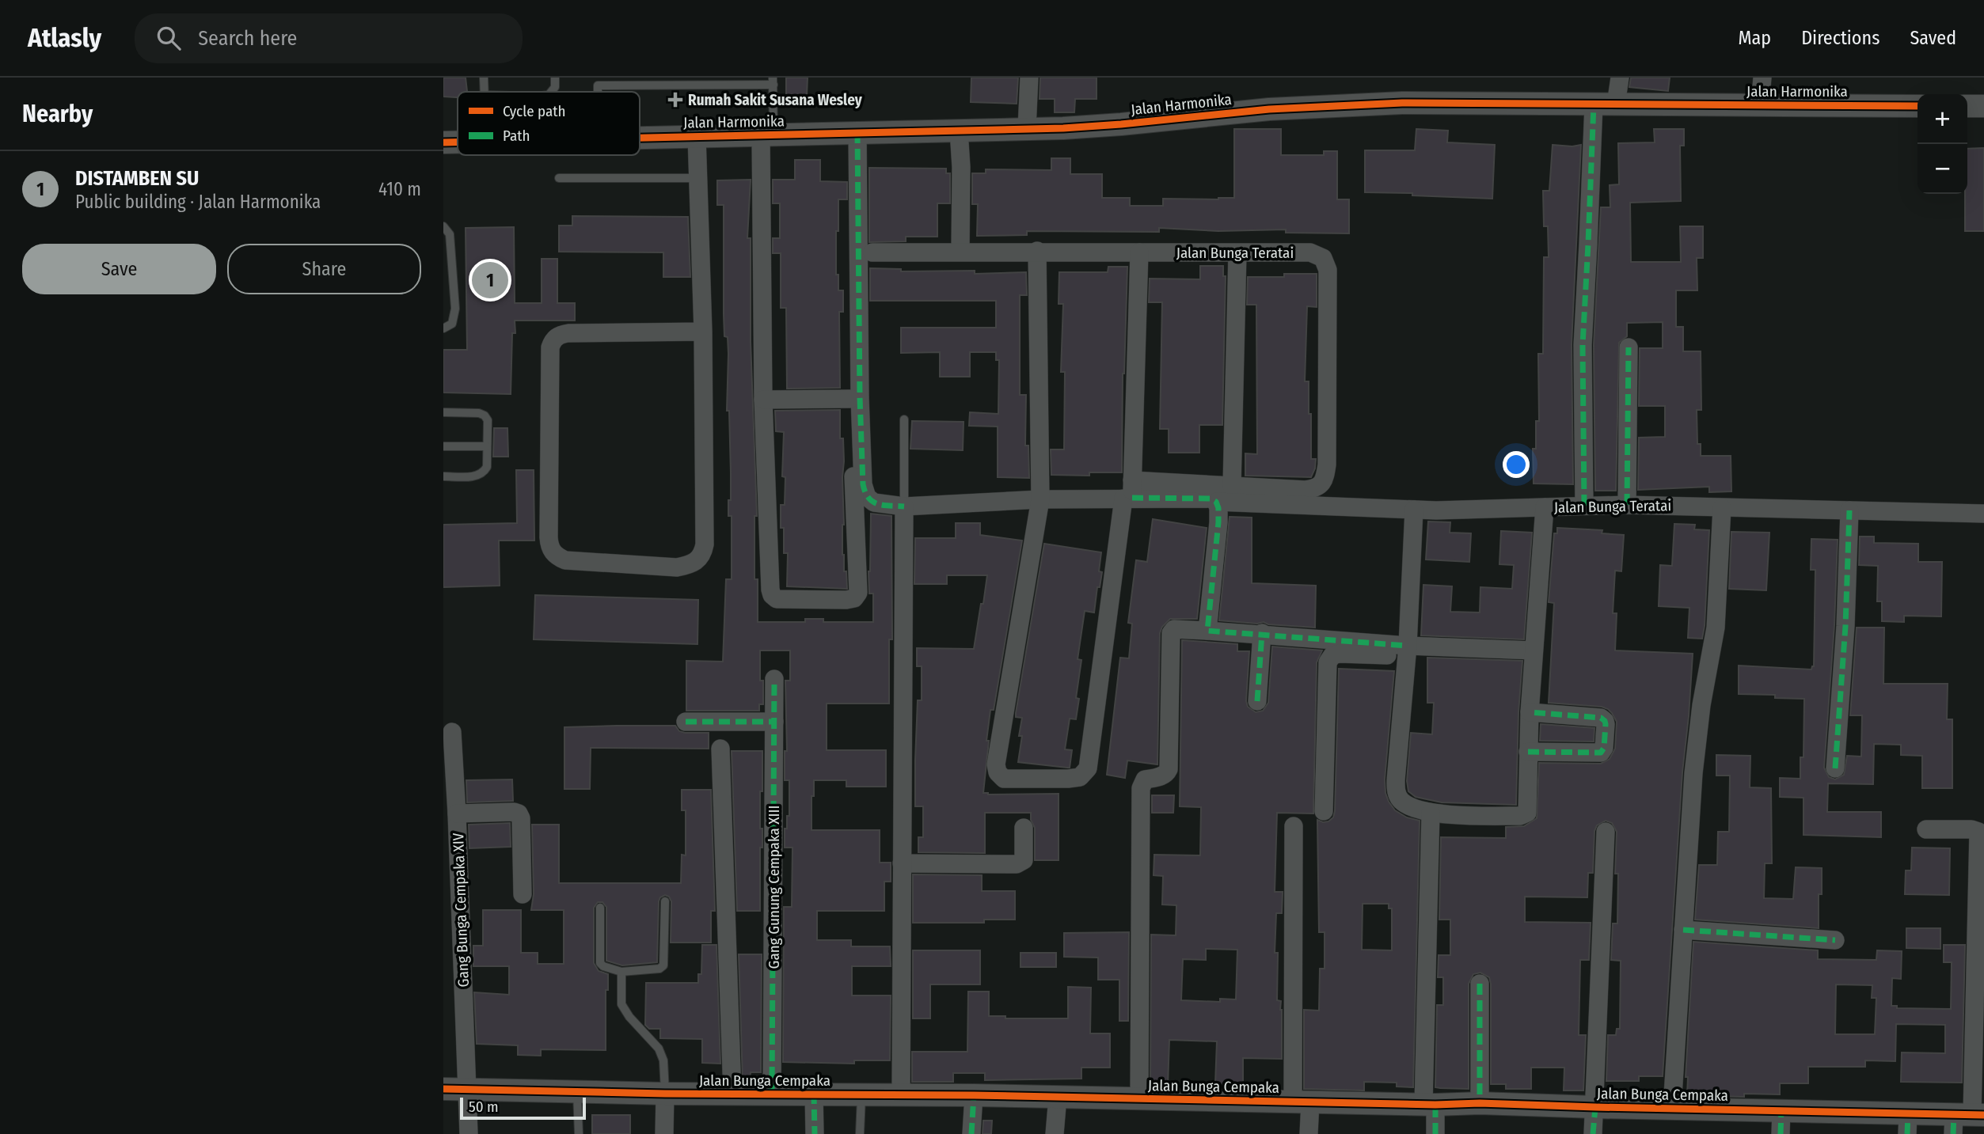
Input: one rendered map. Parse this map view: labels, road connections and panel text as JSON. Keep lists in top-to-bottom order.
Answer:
{
  "streets": {
    "street": [
      "Jalan Harmonika",
      "Jalan Bunga Teratai",
      "Gang Gunung Cempaka XIII",
      "Gang Bunga Cempaka XIV",
      "Jalan Bunga Cempaka"
    ]
  },
  "crossings": [
    ["Jalan Harmonika", "Jalan Bunga Teratai"],
    ["Gang Gunung Cempaka XIII", "Jalan Bunga Cempaka"],
    ["Gang Bunga Cempaka XIV", "Jalan Bunga Cempaka"]
  ],
  "places": {
    "health": ["Rumah Sakit Susana Wesley"]
  },
  "legend": ["Cycle path", "Path"],
  "scale_bar": "50 m",
  "page": {
    "header": "Atlasly",
    "search": "Search here",
    "nav": ["Map", "Directions", "Saved"],
    "heading": "Nearby",
    "map_buttons": ["+", "−"],
    "list": [
      {
        "mark": "1",
        "name": "DISTAMBEN SU",
        "note": "Public building · Jalan Harmonika",
        "value": "410 m"
      }
    ],
    "buttons": ["Save", "Share"],
    "pins": "1",
    "scale": "50 m"
  }
}
